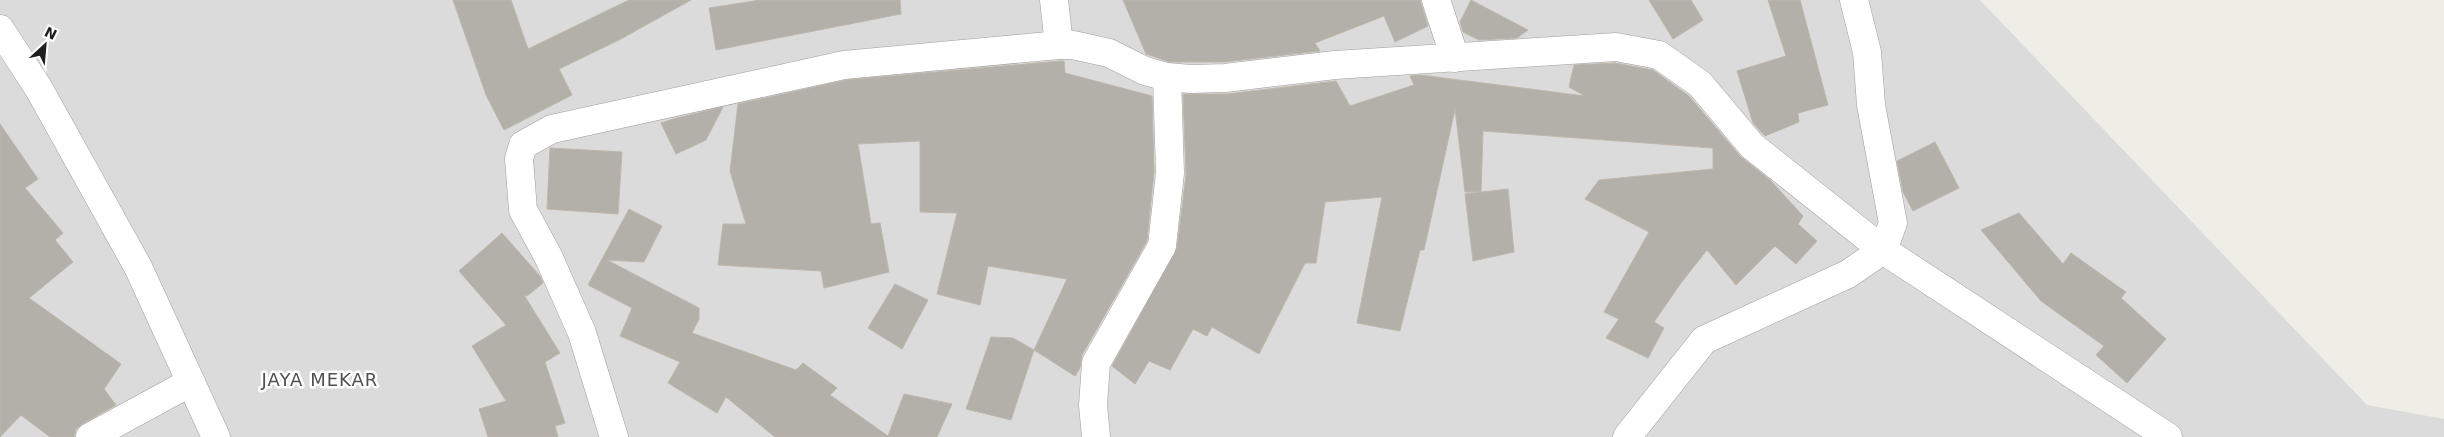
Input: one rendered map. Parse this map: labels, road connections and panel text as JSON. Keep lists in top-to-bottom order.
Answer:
{
  "districts": ["JAYA MEKAR"],
  "north": "top right"
}
